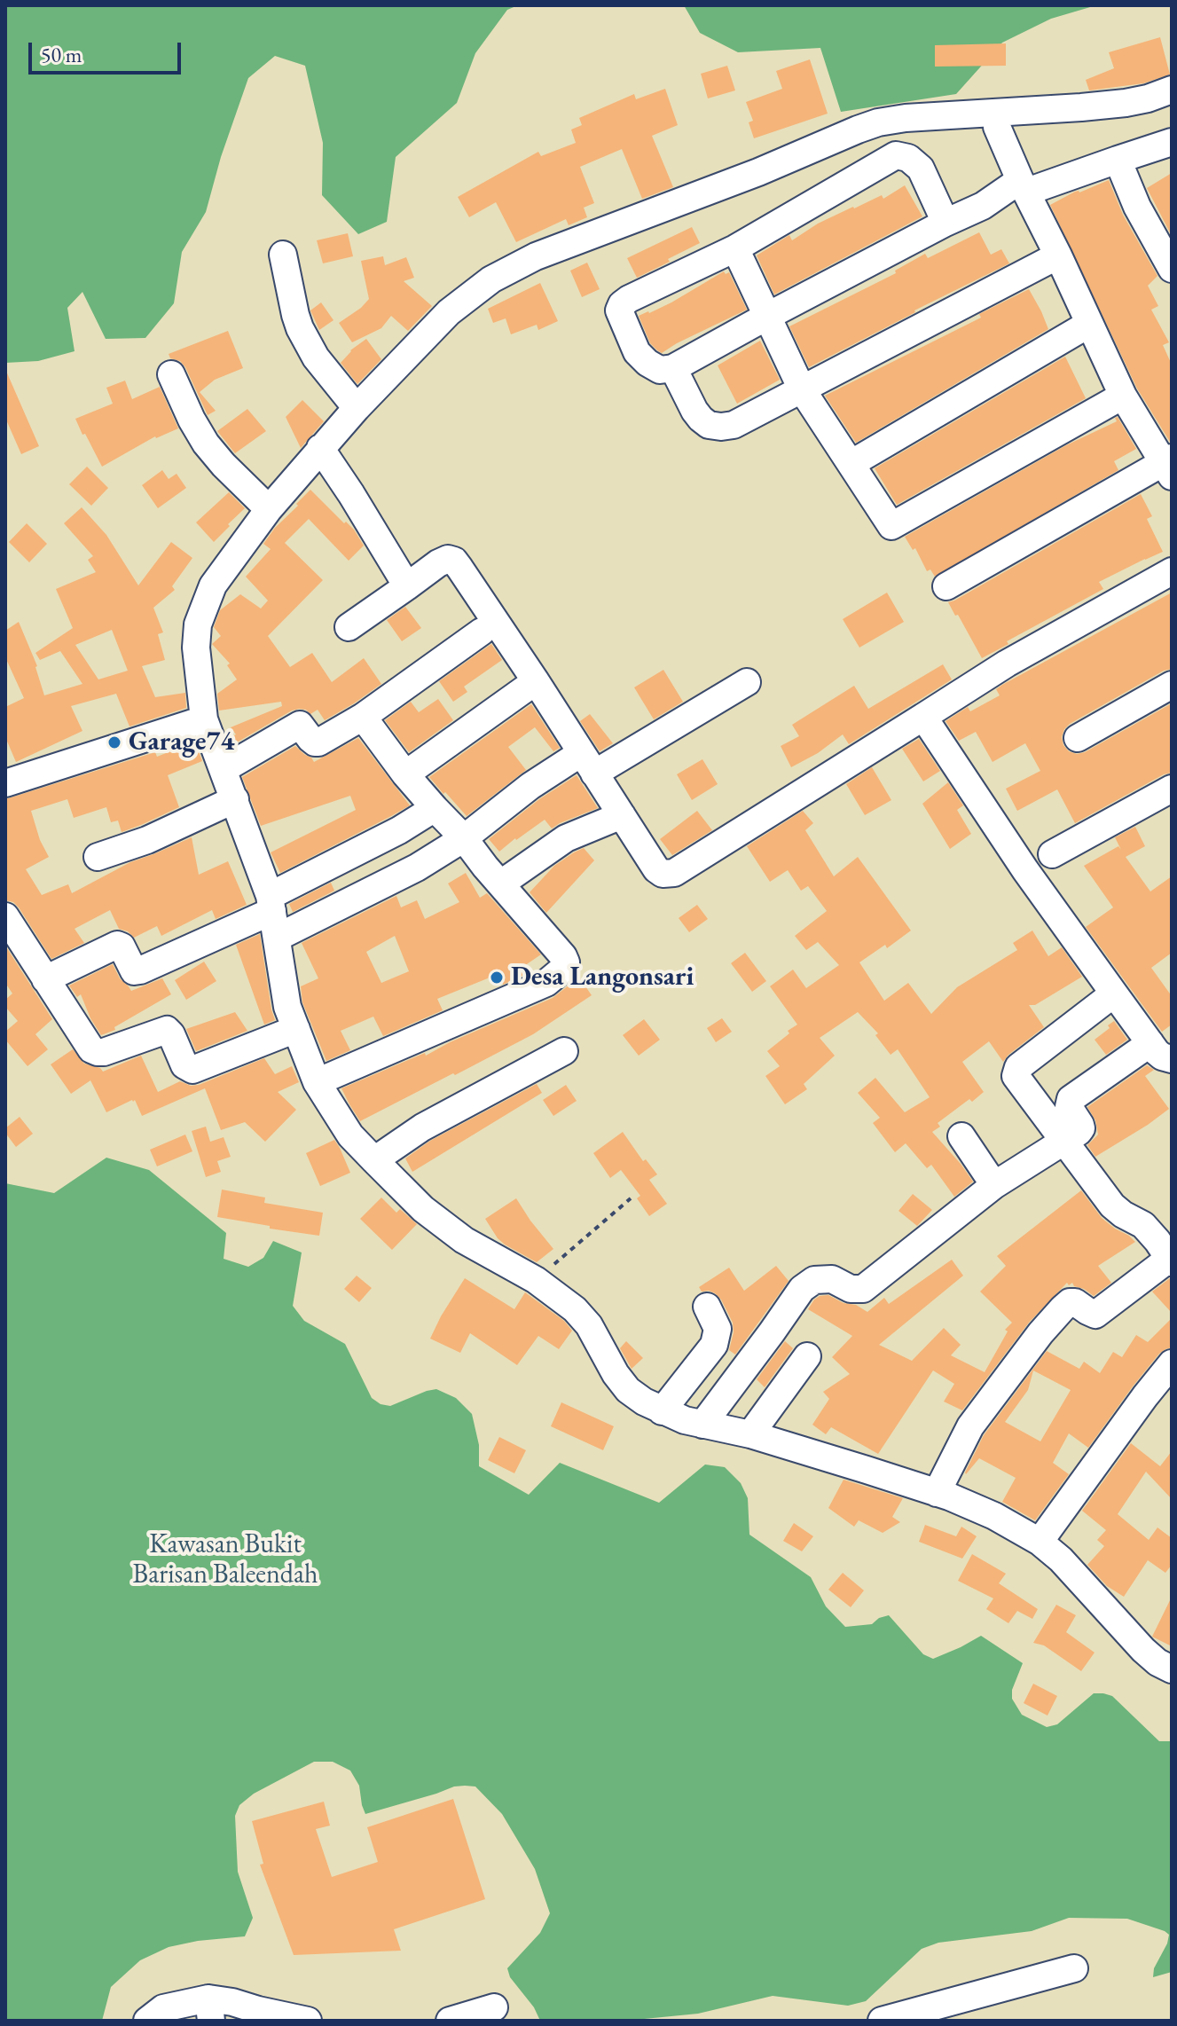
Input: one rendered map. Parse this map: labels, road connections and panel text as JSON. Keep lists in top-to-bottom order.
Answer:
{
  "parks": ["Kawasan Bukit Barisan Baleendah"],
  "places": ["Garage74", "Desa Langonsari"],
  "scale_bar": "50 m"
}
